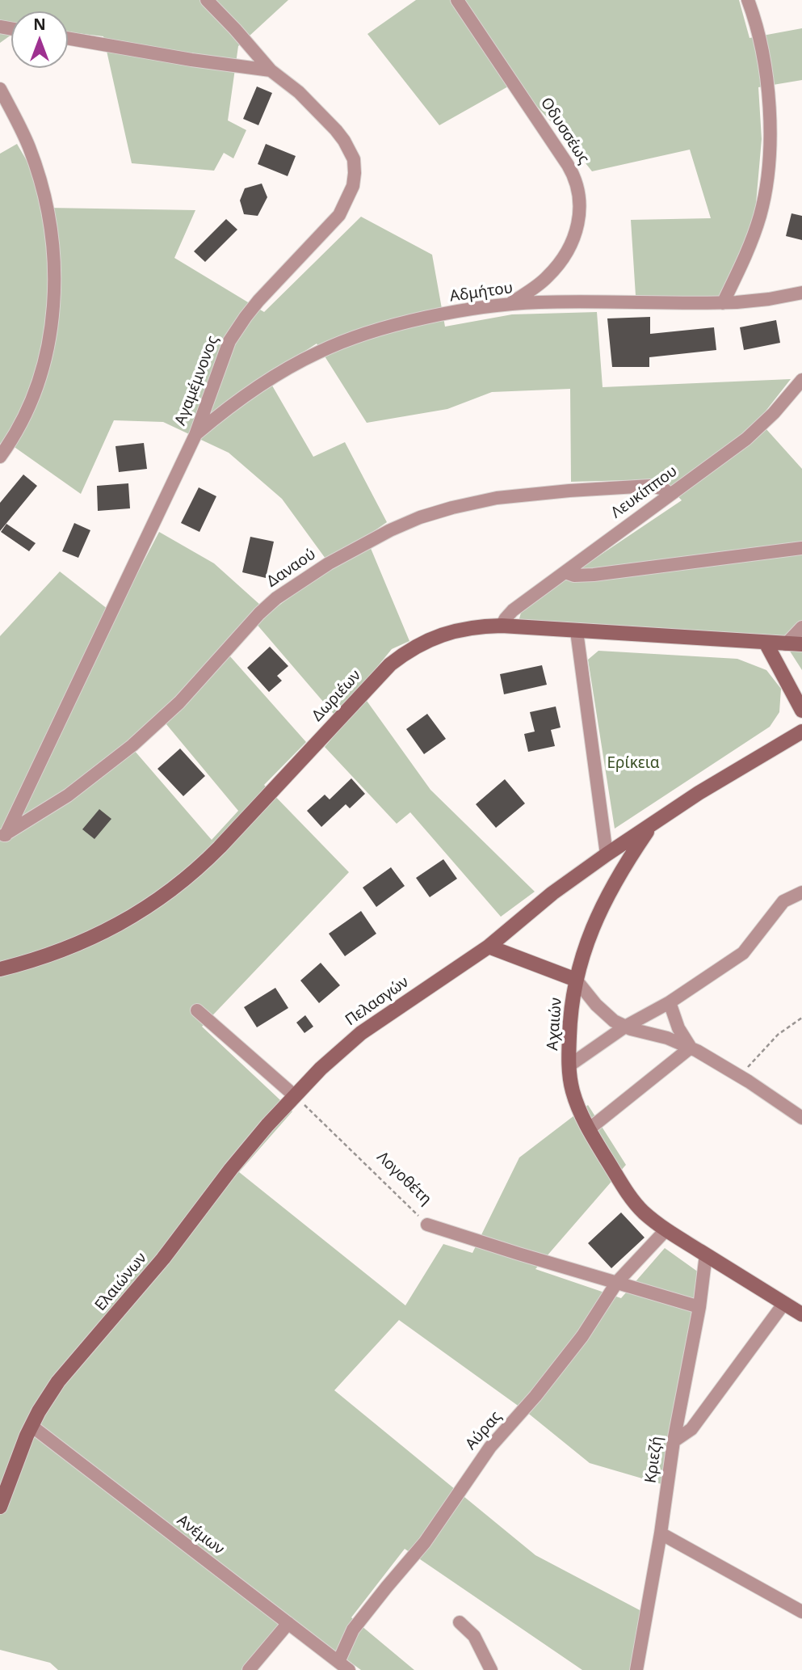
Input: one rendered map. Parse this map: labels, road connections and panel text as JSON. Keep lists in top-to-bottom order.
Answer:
{
  "streets": {
    "main road": [
      "Δωριέων",
      "Πελασγών",
      "Αχαιών",
      "Ελαιώνων"
    ],
    "street": [
      "Οδυσσέως",
      "Αδμήτου",
      "Αγαμέμνονος",
      "Λευκίππου",
      "Δαναού",
      "Λογοθέτη",
      "Αύρας",
      "Κριεζή",
      "Ανέμων"
    ]
  },
  "crossings": [
    ["Οδυσσέως", "Αδμήτου"],
    ["Αδμήτου", "Αγαμέμνονος"],
    ["Αγαμέμνονος", "Δαναού"],
    ["Λευκίππου", "Δαναού"],
    ["Λευκίππου", "Δωριέων"],
    ["Πελασγών", "Αχαιών"],
    ["Πελασγών", "Λογοθέτη"],
    ["Πελασγών", "Ελαιώνων"],
    ["Αχαιών", "Αύρας"],
    ["Αχαιών", "Κριεζή"],
    ["Λογοθέτη", "Ελαιώνων"],
    ["Λογοθέτη", "Αύρας"],
    ["Λογοθέτη", "Κριεζή"],
    ["Ελαιώνων", "Ανέμων"],
    ["Αύρας", "Ανέμων"]
  ],
  "parks": ["Ερίκεια"],
  "north": "top"
}
